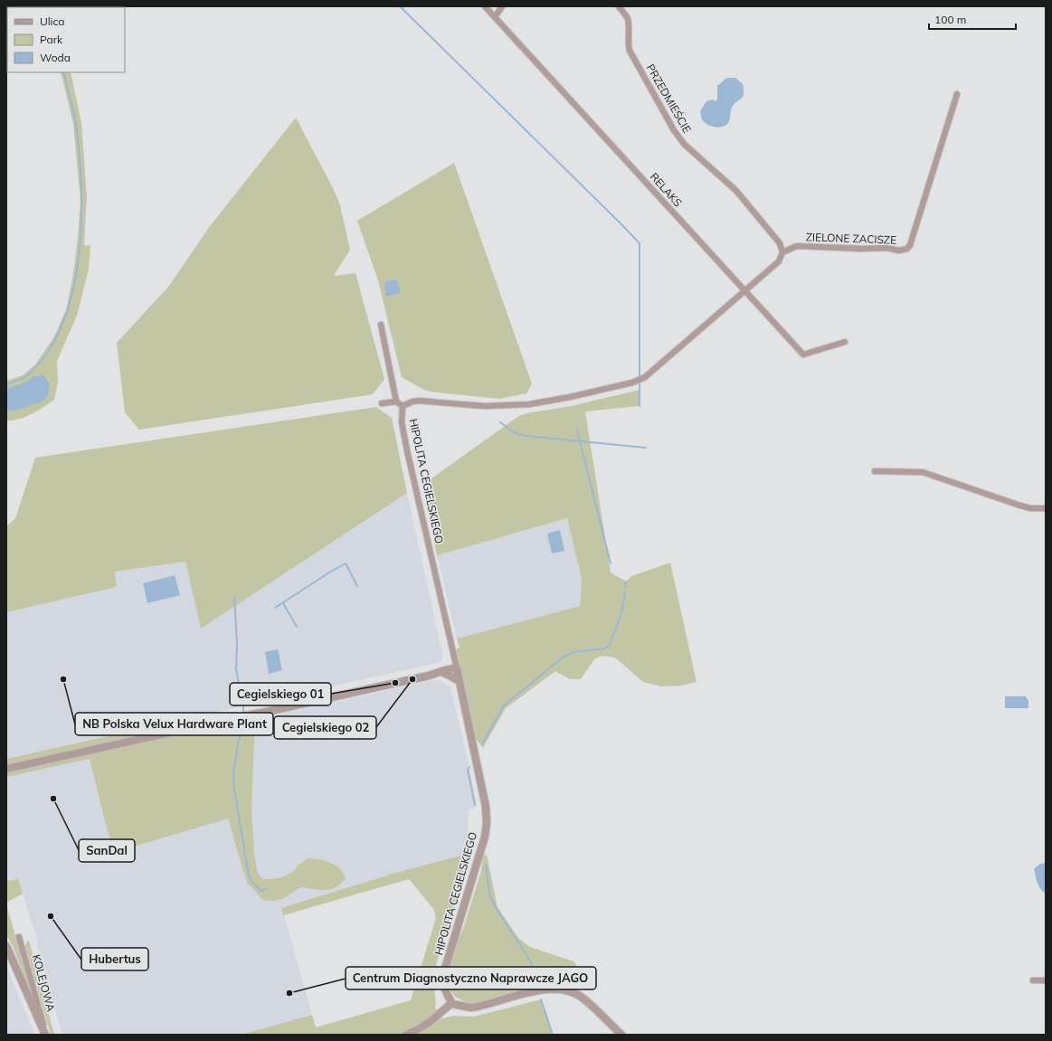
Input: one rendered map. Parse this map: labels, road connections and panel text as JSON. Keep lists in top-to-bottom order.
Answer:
{
  "streets": {
    "street": [
      "PRZEDMIEŚCIE",
      "RELAKS",
      "ZIELONE ZACISZE",
      "HIPOLITA CEGIELSKIEGO",
      "KOLEJOWA"
    ]
  },
  "crossings": [
    ["PRZEDMIEŚCIE", "ZIELONE ZACISZE"],
    ["RELAKS", "HIPOLITA CEGIELSKIEGO"]
  ],
  "places": [
    "NB Polska Velux Hardware Plant",
    "Cegielskiego 02",
    "Cegielskiego 01",
    "SanDal",
    "Hubertus",
    "Centrum Diagnostyczno Naprawcze JAGO"
  ],
  "legend": ["Ulica", "Park", "Woda"],
  "scale_bar": "100 m"
}
